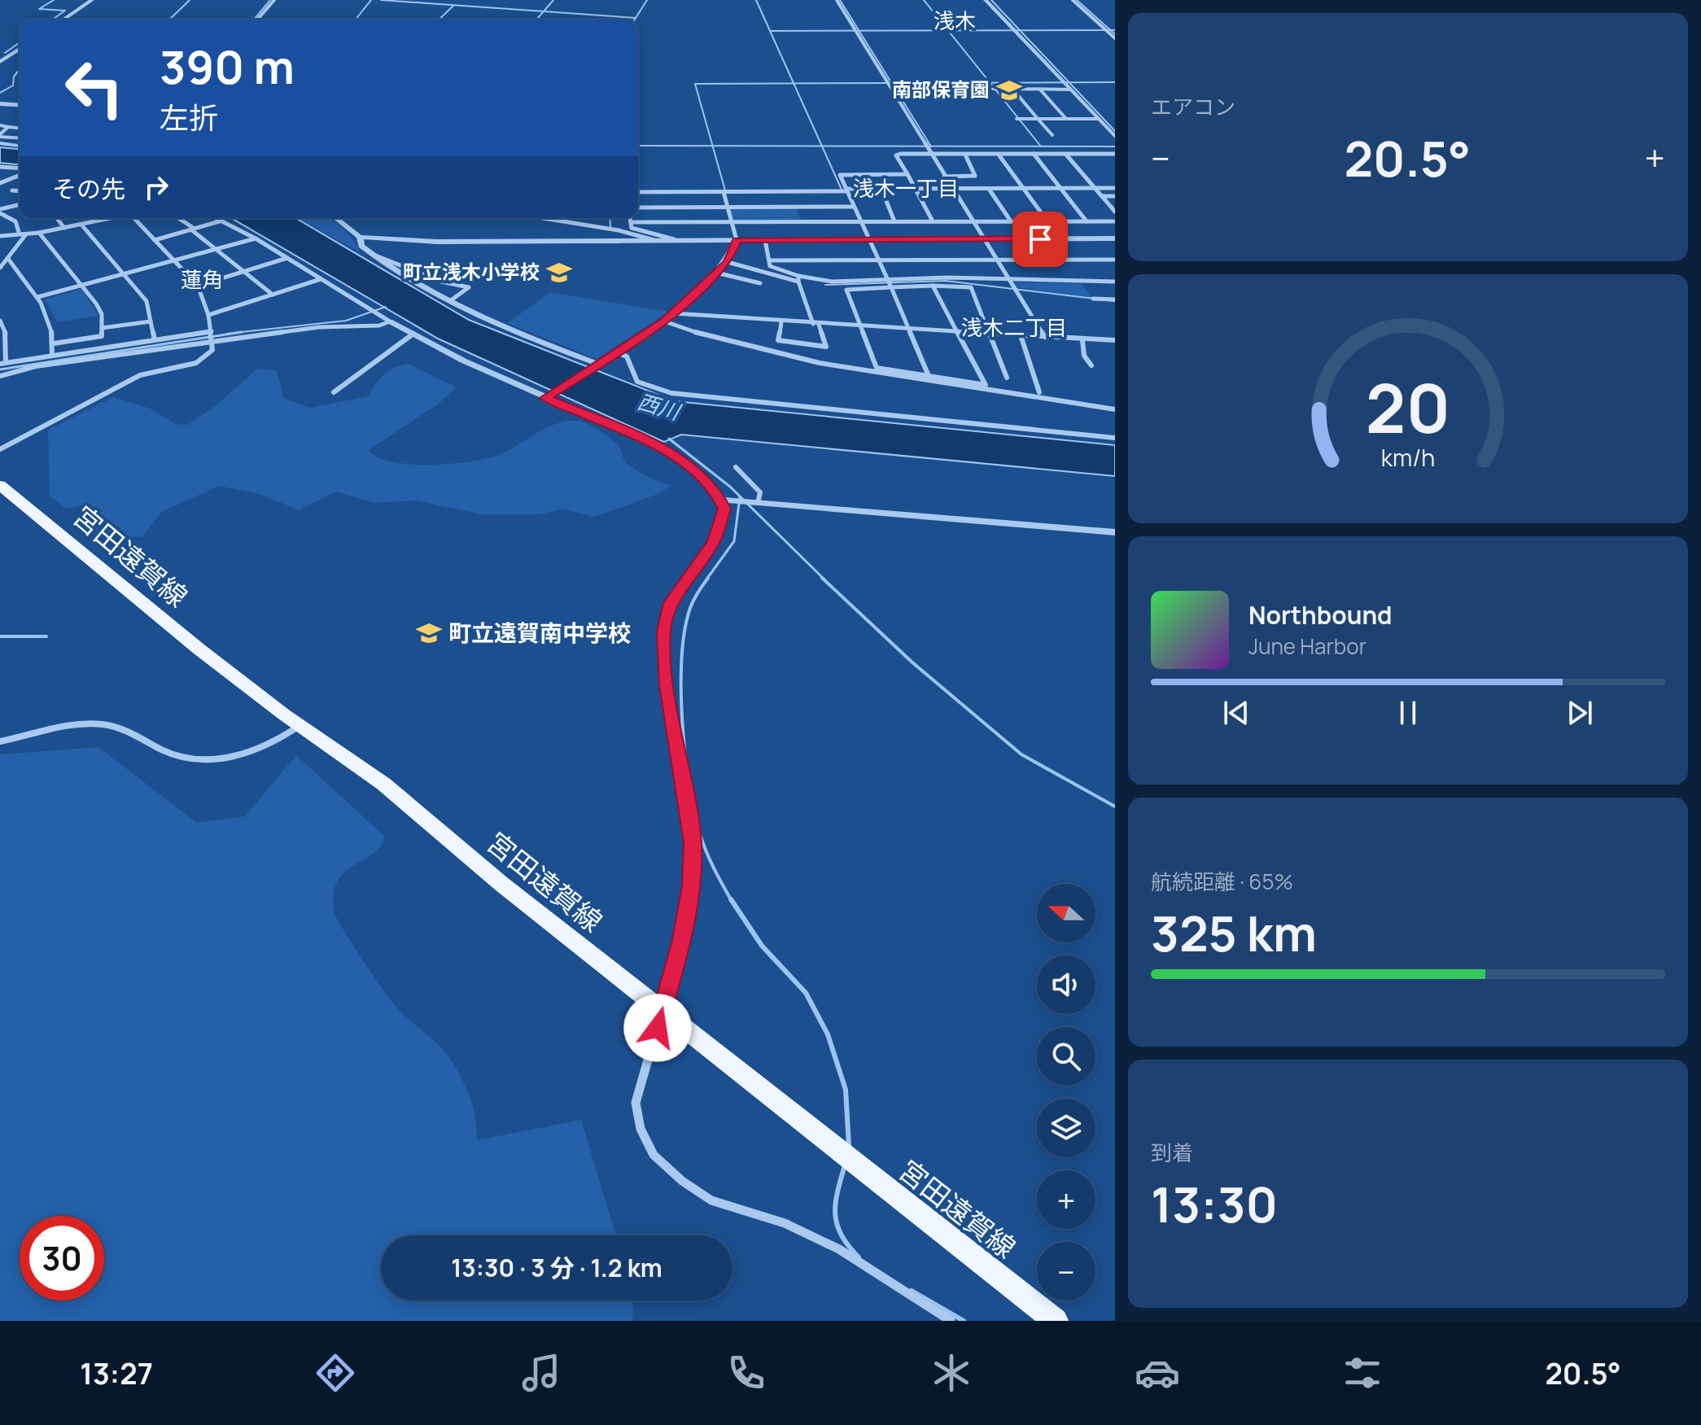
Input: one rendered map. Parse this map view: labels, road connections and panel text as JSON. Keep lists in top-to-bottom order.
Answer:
{
  "streets": {
    "main road": ["宮田遠賀線"]
  },
  "districts": [
    "浅木",
    "浅木一丁目",
    "蓮角",
    "浅木二丁目"
  ],
  "water": ["西川"],
  "places": {
    "school or university": ["南部保育園", "町立浅木小学校", "町立遠賀南中学校"]
  },
  "north": "left",
  "page": {
    "tile": [
      "エアコン",
      ["航続距離 · 65%", "325 km"],
      ["到着", "13:30"]
    ],
    "turn": ["390 m", "左折"],
    "heat": ["−", "20.5°", "+"],
    "then": "その先",
    "song": ["Northbound", "June Harbor"],
    "map_buttons": ["+", "−"],
    "limit": "30",
    "trip": "13:30 · 3 分 · 1.2 km",
    "tabs": ["13:27", "20.5°"],
    "gauge": ["20", "km/h"]
  }
}
